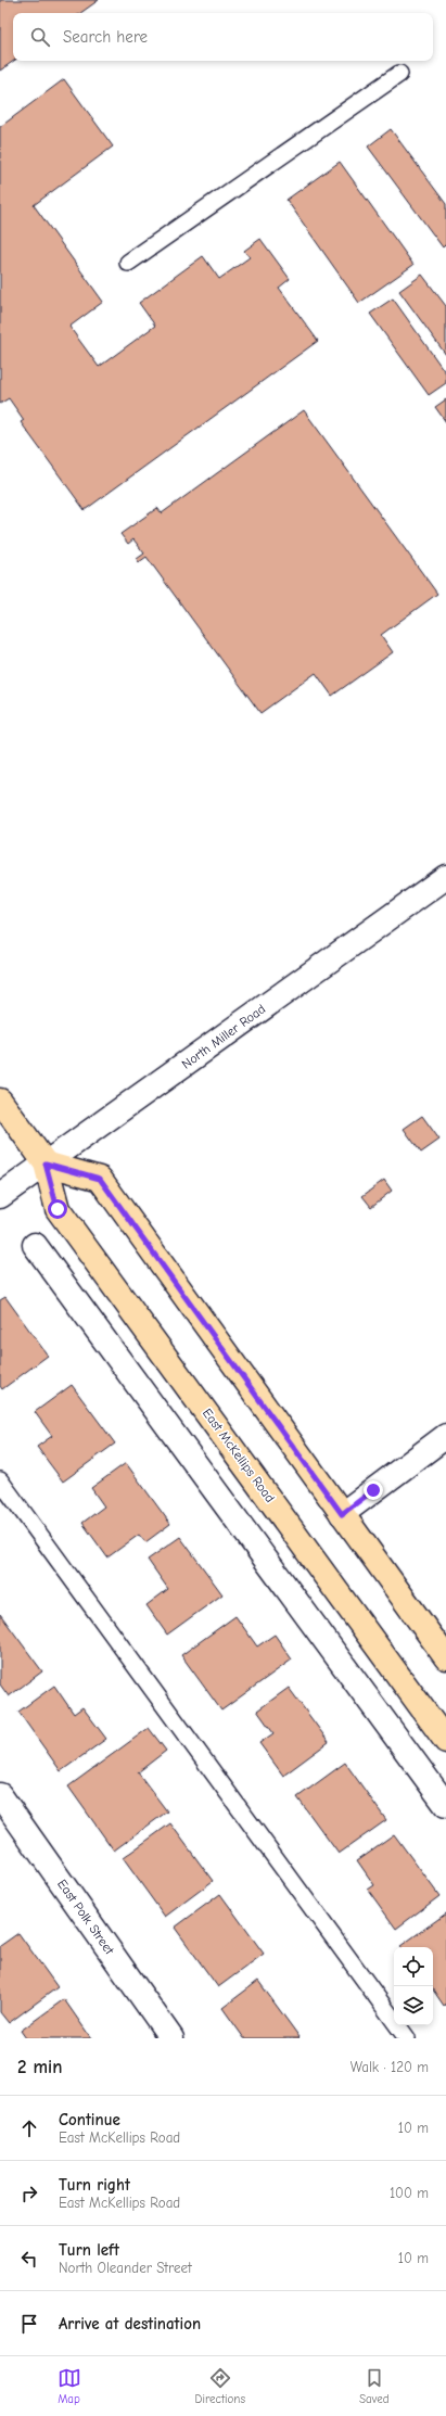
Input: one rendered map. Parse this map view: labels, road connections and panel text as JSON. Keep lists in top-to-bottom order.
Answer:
{
  "streets": {
    "main road": ["East McKellips Road"],
    "street": ["North Miller Road", "East Polk Street"]
  },
  "crossings": [
    ["North Miller Road", "East McKellips Road"]
  ],
  "page": {
    "search": "Search here",
    "heading": ["2 min", "Walk · 120 m"],
    "list": [
      ["Continue", "East McKellips Road", "10 m"],
      ["Turn right", "East McKellips Road", "100 m"],
      ["Turn left", "North Oleander Street", "10 m"],
      "Arrive at destination"
    ],
    "nav": ["Map", "Directions", "Saved"]
  }
}
